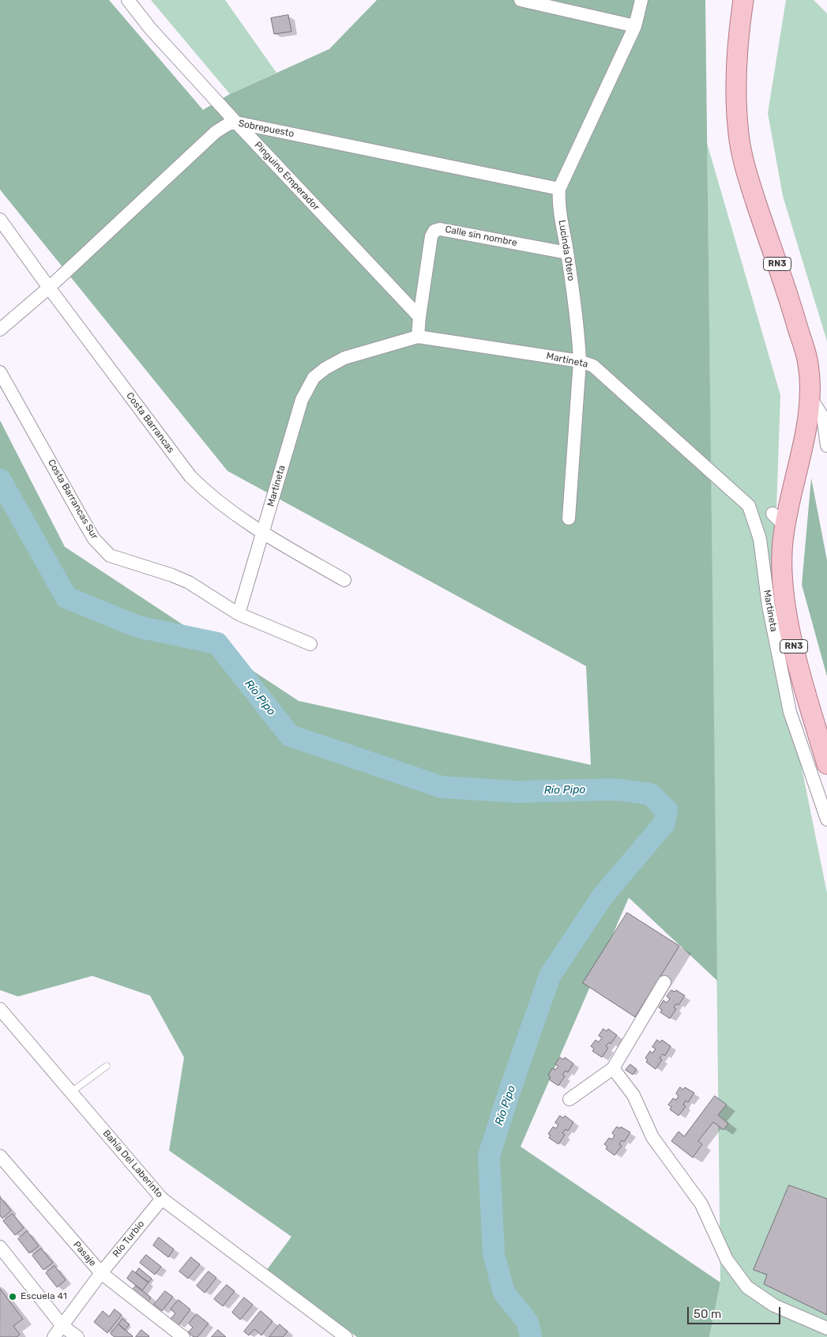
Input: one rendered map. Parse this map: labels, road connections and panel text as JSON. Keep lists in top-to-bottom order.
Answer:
{
  "streets": {
    "main road": ["RN3"],
    "street": [
      "Sobrepuesto",
      "Pinguino Emperador",
      "Calle sin nombre",
      "Lucinda Otero",
      "Martineta",
      "Costa Barrancas",
      "Costa Barrancas Sur",
      "Bahía Del Laberinto",
      "Río Turbio",
      "Pasaje"
    ]
  },
  "crossings": [
    ["Sobrepuesto", "Pinguino Emperador"],
    ["Sobrepuesto", "Lucinda Otero"],
    ["Sobrepuesto", "Costa Barrancas"],
    ["Pinguino Emperador", "Calle sin nombre"],
    ["Calle sin nombre", "Lucinda Otero"],
    ["Lucinda Otero", "Martineta"],
    ["Martineta", "Costa Barrancas"],
    ["Martineta", "Costa Barrancas Sur"],
    ["Bahía Del Laberinto", "Río Turbio"],
    ["Río Turbio", "Pasaje"]
  ],
  "water": ["Río Pipo"],
  "places": ["Escuela 41"],
  "scale_bar": "50 m"
}
